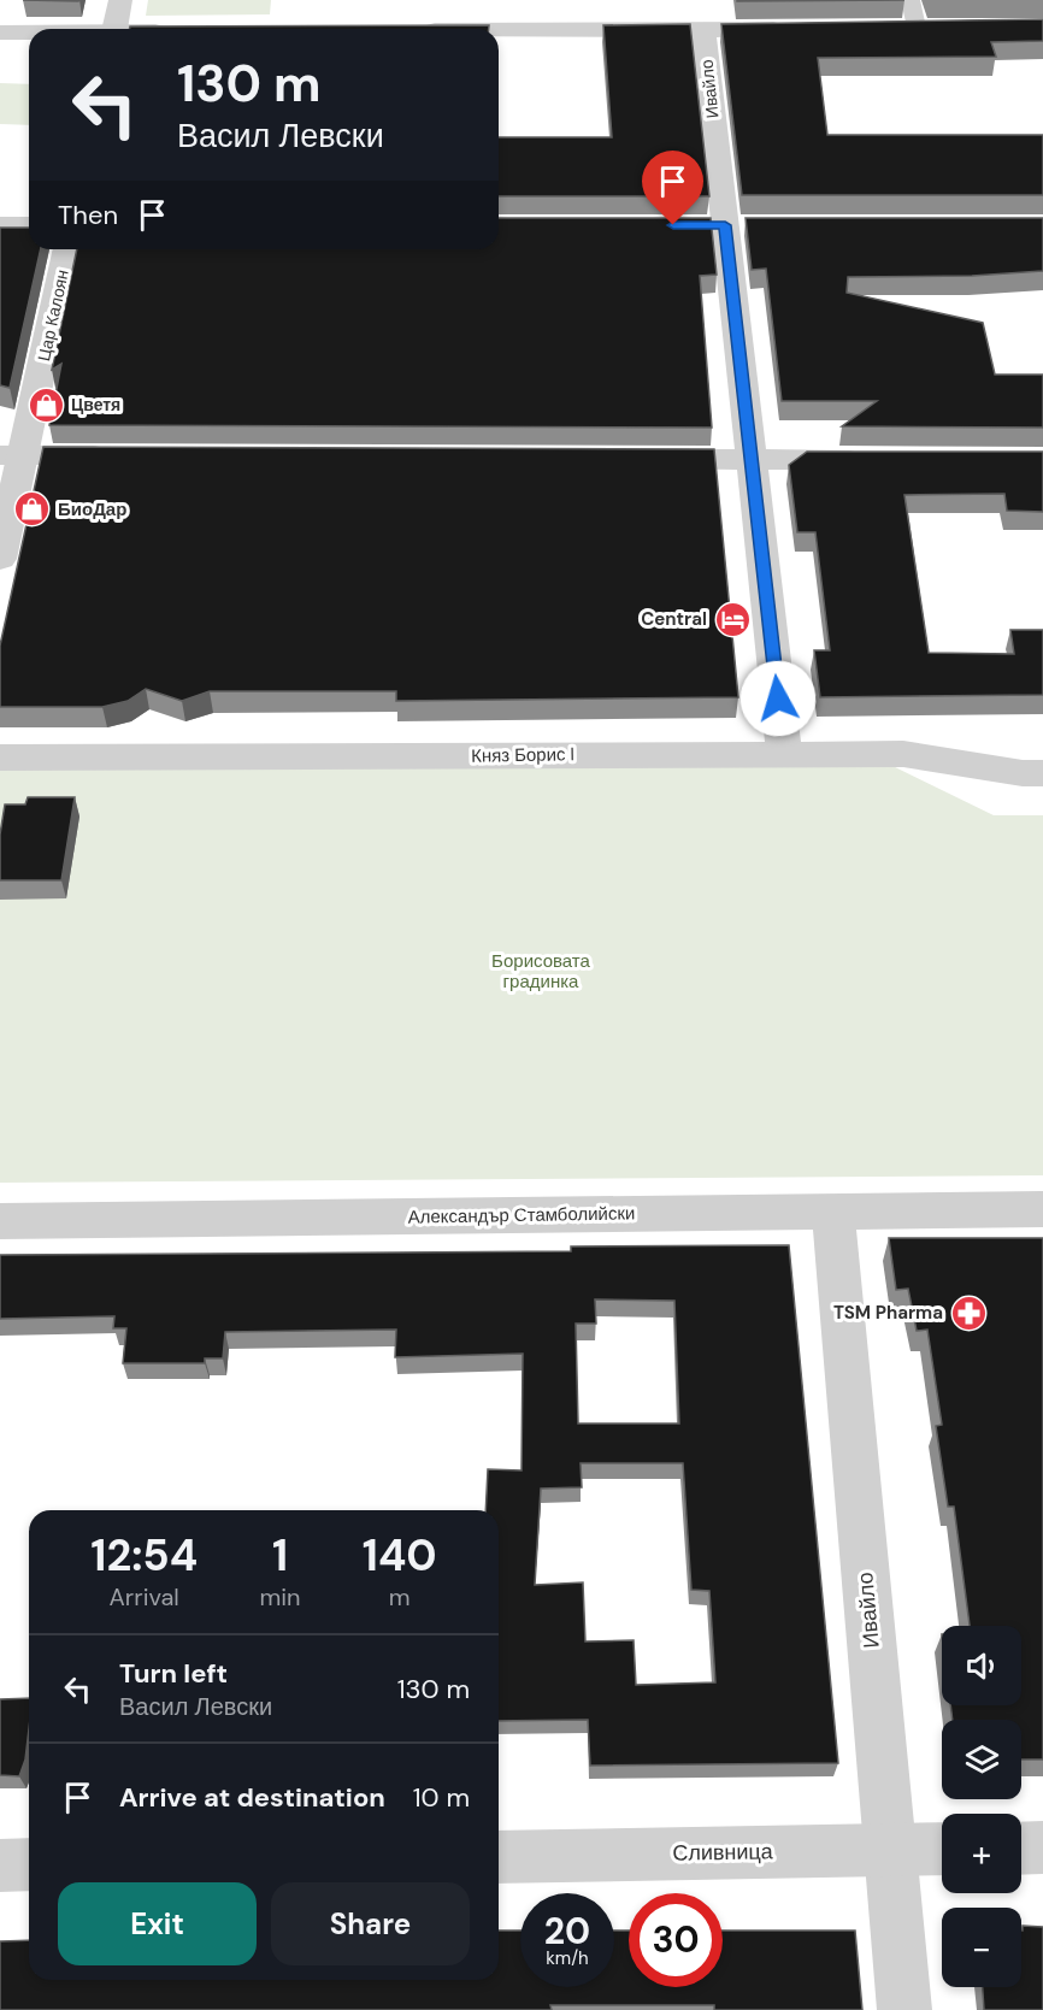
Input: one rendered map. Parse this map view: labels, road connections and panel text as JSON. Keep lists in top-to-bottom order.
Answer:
{
  "streets": {
    "street": [
      "Ивайло",
      "Цар Калоян",
      "Княз Борис I",
      "Александър Стамболийски",
      "Сливница"
    ]
  },
  "crossings": [
    ["Ивайло", "Княз Борис I"],
    ["Ивайло", "Александър Стамболийски"],
    ["Ивайло", "Сливница"]
  ],
  "parks": ["Борисовата градинка"],
  "places": {
    "shop": ["Цветя", "БиоДар"],
    "hotel": ["Central"],
    "pharmacy": ["TSM Pharma"]
  },
  "page": {
    "turn": ["130 m", "Васил Левски"],
    "then": "Then",
    "eta": [
      "12:54",
      "Arrival",
      "1",
      "min",
      "140",
      "m"
    ],
    "map_buttons": ["+", "−"],
    "list": [
      {
        "name": "Turn left",
        "note": "Васил Левски",
        "value": "130 m"
      },
      {
        "name": "Arrive at destination",
        "value": "10 m"
      }
    ],
    "buttons": ["Exit", "Share"],
    "speed": "20 km/h",
    "limit": "30"
  }
}
